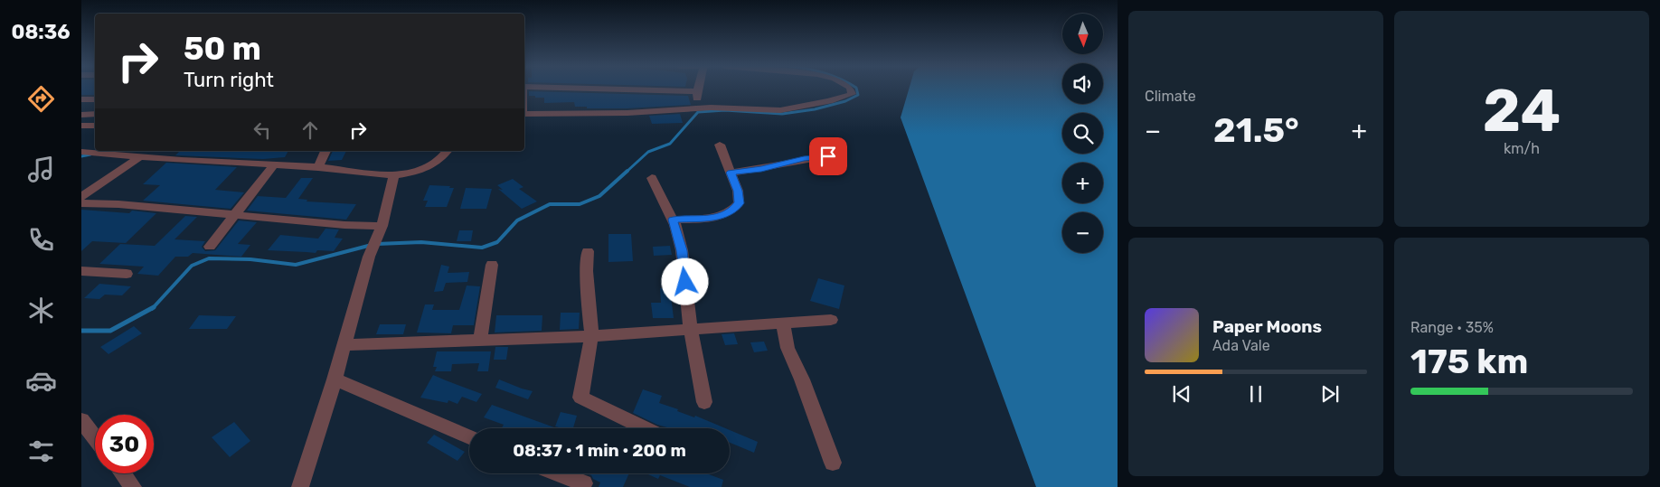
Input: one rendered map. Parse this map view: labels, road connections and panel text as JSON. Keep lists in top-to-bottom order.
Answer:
{
  "north": "bottom",
  "page": {
    "tabs": "08:36",
    "tile": [
      "Climate",
      ["24", "km/h"],
      ["Range · 35%", "175 km"]
    ],
    "map_buttons": ["+", "−"],
    "turn": ["50 m", "Turn right"],
    "heat": ["−", "21.5°", "+"],
    "song": ["Paper Moons", "Ada Vale"],
    "limit": "30",
    "trip": "08:37 · 1 min · 200 m"
  }
}
